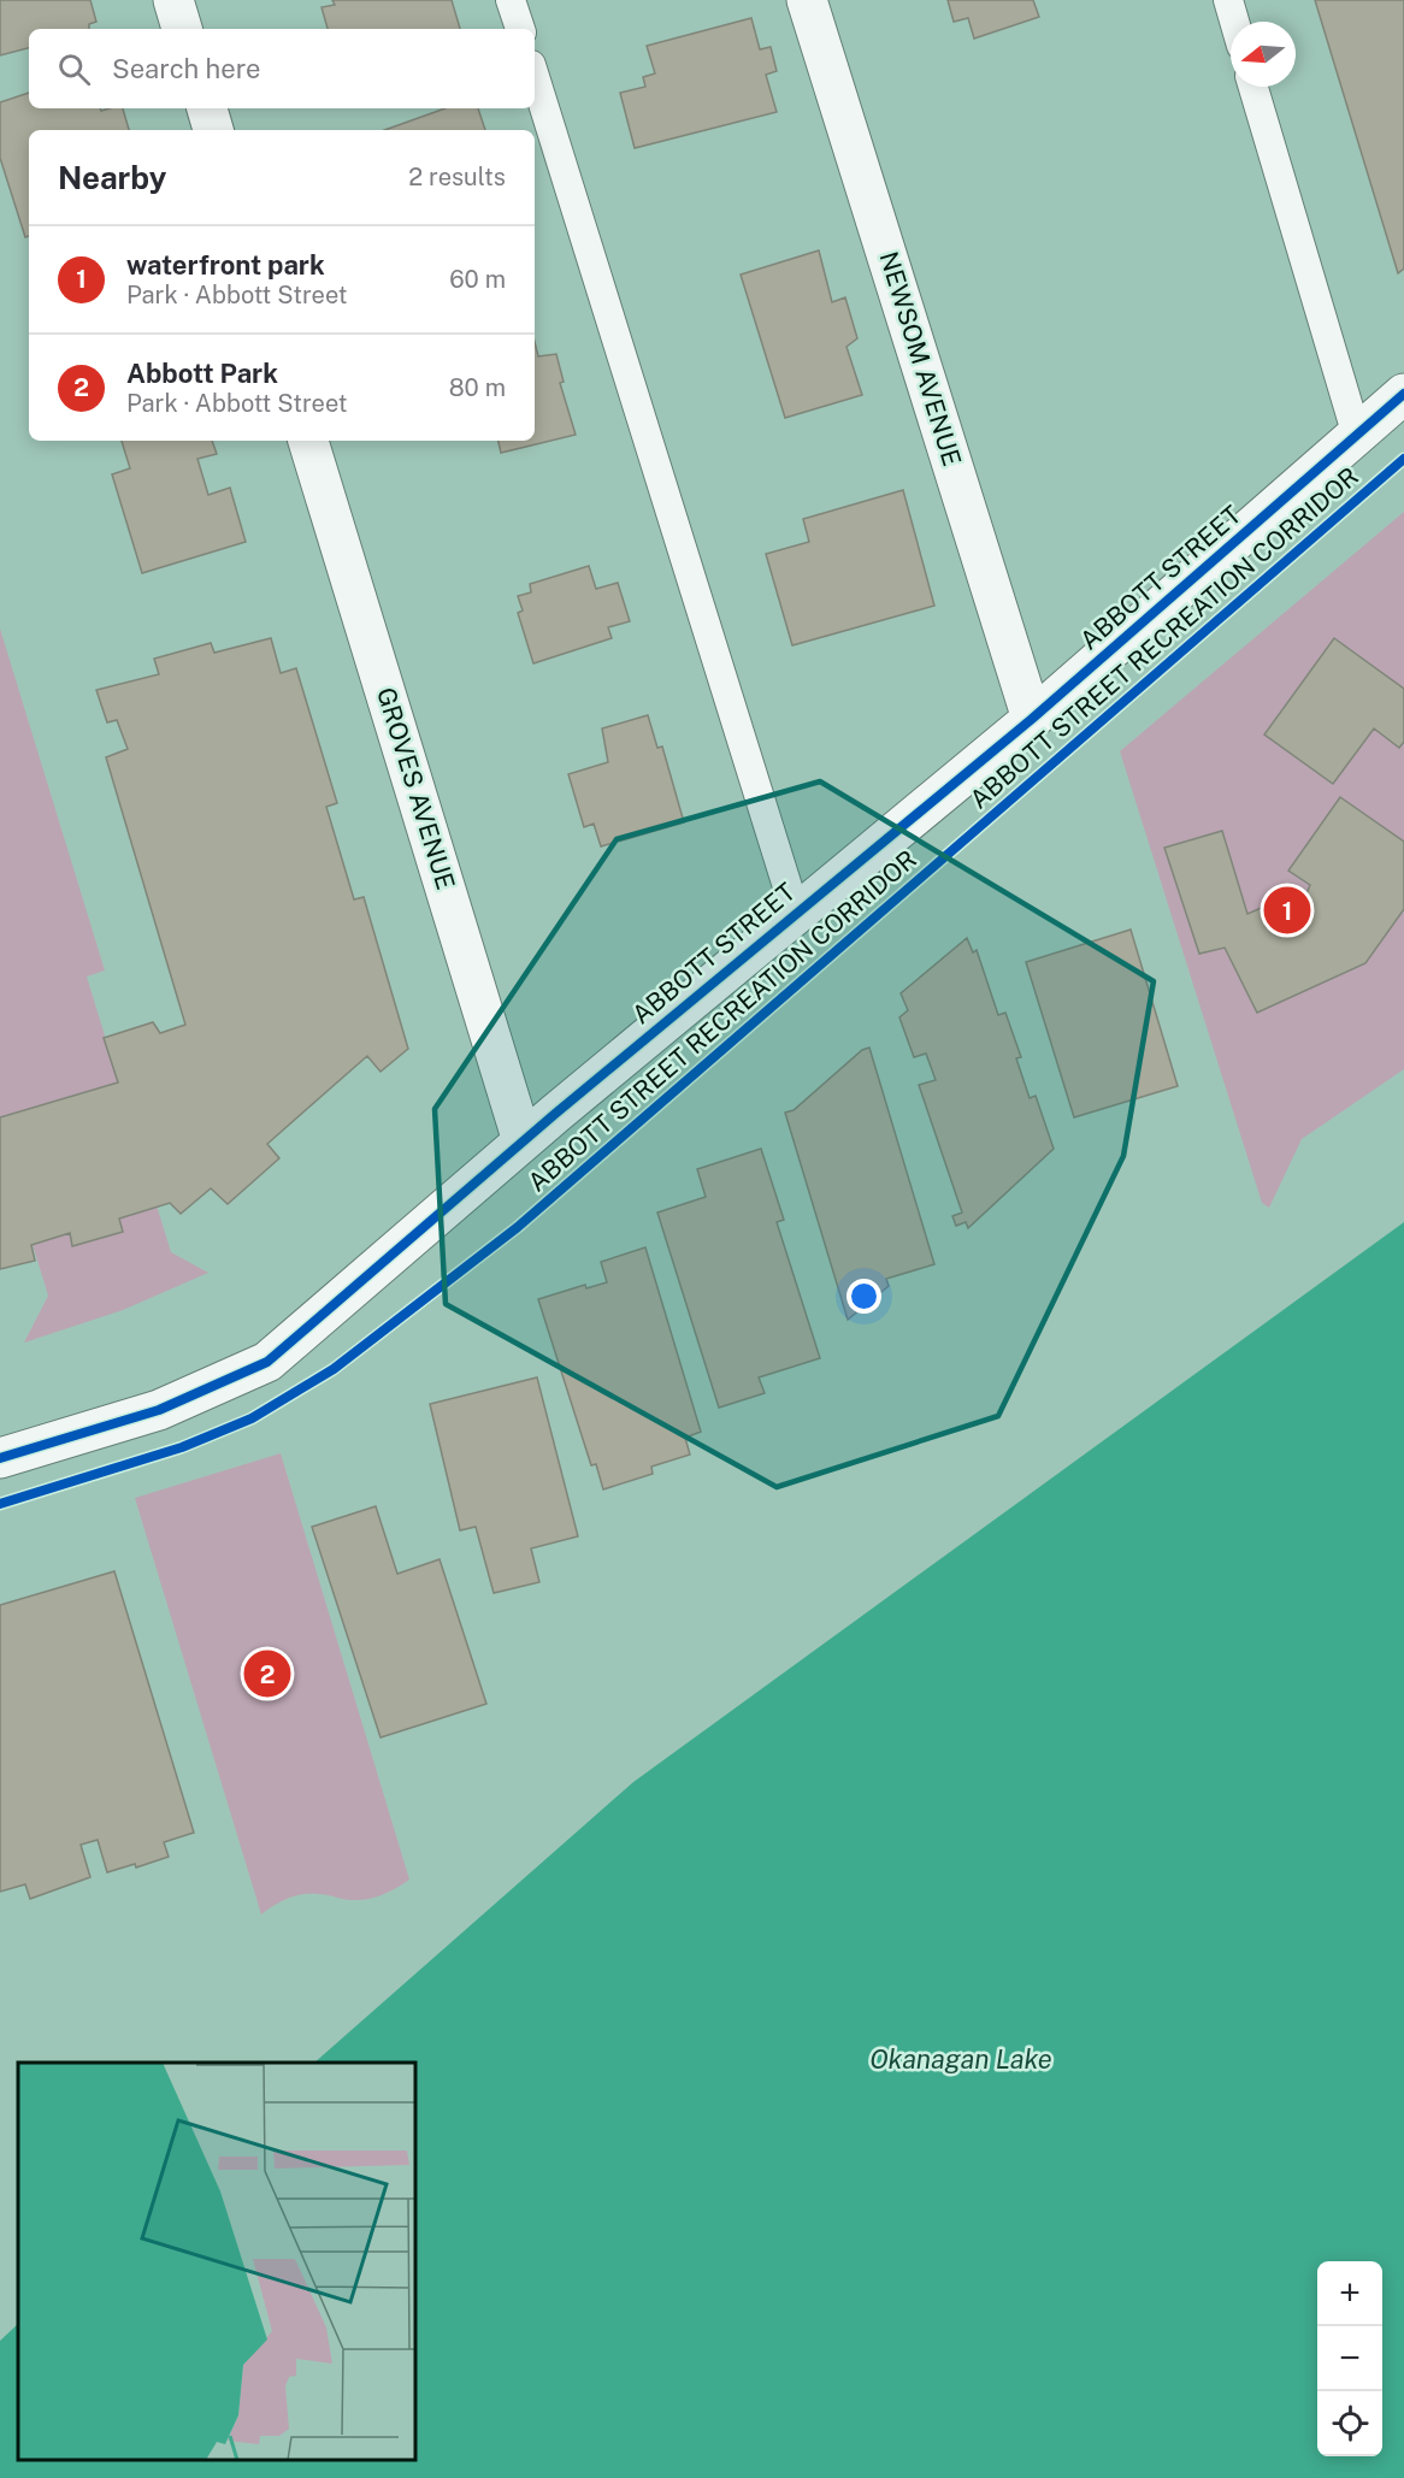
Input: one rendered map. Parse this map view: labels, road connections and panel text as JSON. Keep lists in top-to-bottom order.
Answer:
{
  "streets": {
    "street": ["NEWSOM AVENUE", "ABBOTT STREET", "GROVES AVENUE"],
    "cycle path": ["ABBOTT STREET RECREATION CORRIDOR"]
  },
  "crossings": [
    ["NEWSOM AVENUE", "ABBOTT STREET"],
    ["ABBOTT STREET", "GROVES AVENUE"]
  ],
  "water": ["Okanagan Lake"],
  "north": "left",
  "page": {
    "search": "Search here",
    "heading": ["Nearby", "2 results"],
    "list": [
      {
        "mark": "1",
        "name": "waterfront park",
        "note": "Park · Abbott Street",
        "value": "60 m"
      },
      {
        "mark": "2",
        "name": "Abbott Park",
        "note": "Park · Abbott Street",
        "value": "80 m"
      }
    ],
    "pins": ["1", "2"],
    "map_buttons": ["+", "−"]
  }
}
